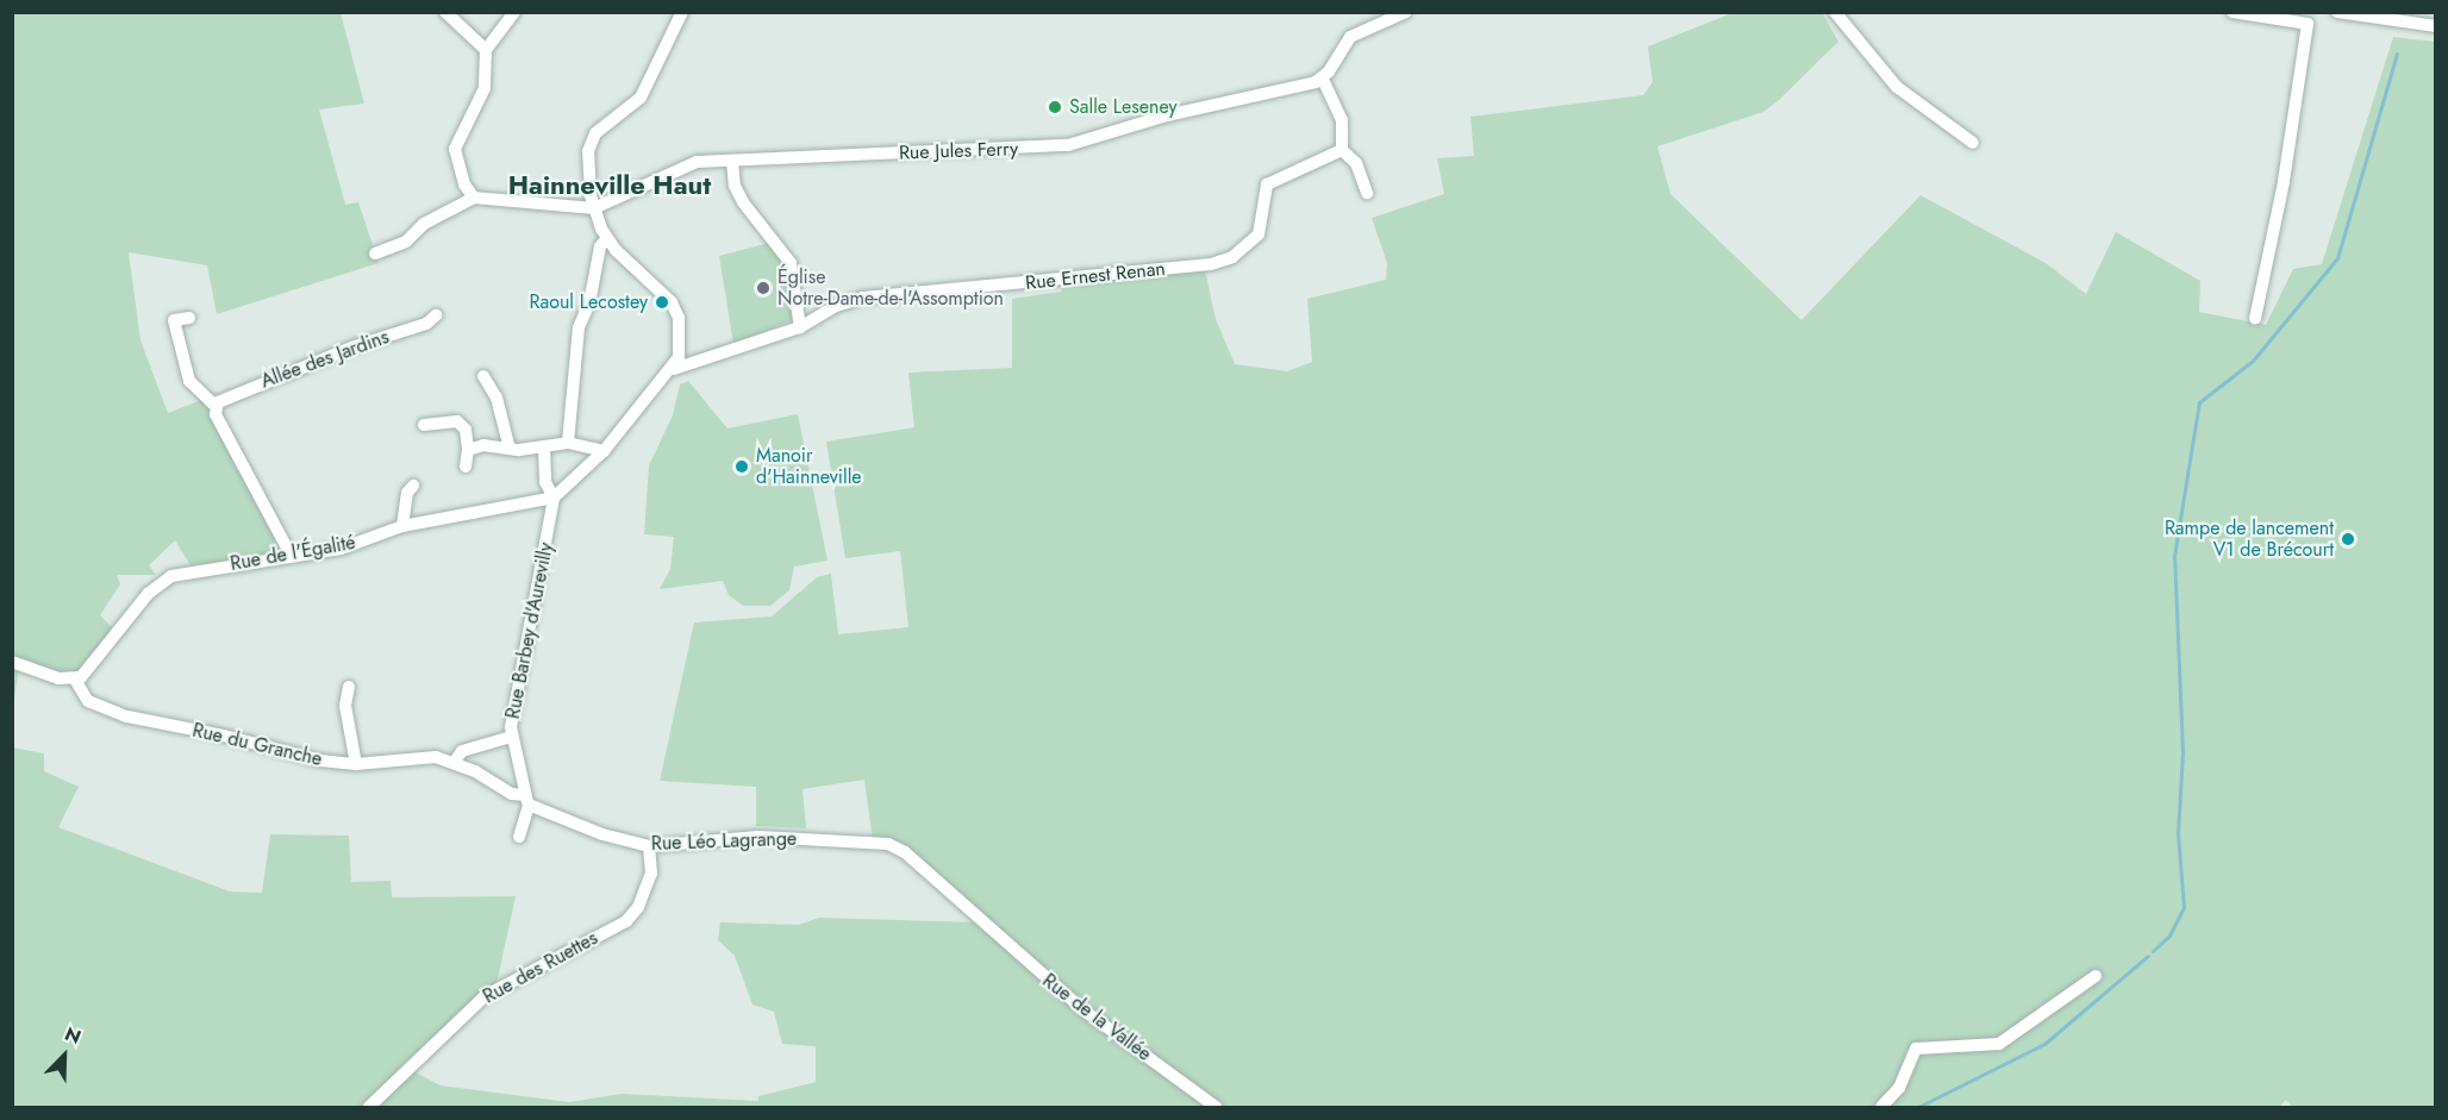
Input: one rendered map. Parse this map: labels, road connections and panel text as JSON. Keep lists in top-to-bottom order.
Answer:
{
  "streets": {
    "street": [
      "Rue Jules Ferry",
      "Rue Ernest Renan",
      "Allée des Jardins",
      "Rue de l'Égalité",
      "Rue Barbey d'Aurevilly",
      "Rue du Granche",
      "Rue Léo Lagrange",
      "Rue des Ruettes",
      "Rue de la Vallée"
    ]
  },
  "crossings": [
    ["Rue de l'Égalité", "Rue Barbey d'Aurevilly"],
    ["Rue de l'Égalité", "Rue du Granche"],
    ["Rue Barbey d'Aurevilly", "Rue du Granche"],
    ["Rue Barbey d'Aurevilly", "Rue Léo Lagrange"],
    ["Rue du Granche", "Rue Léo Lagrange"],
    ["Rue Léo Lagrange", "Rue des Ruettes"],
    ["Rue Léo Lagrange", "Rue de la Vallée"]
  ],
  "districts": ["Hainneville Haut"],
  "places": [
    "Salle Leseney",
    "Église Notre-Dame-de-l'Assomption",
    "Raoul Lecostey",
    "Manoir d'Hainneville",
    "Rampe de lancement V1 de Brécourt"
  ],
  "north": "top right"
}
